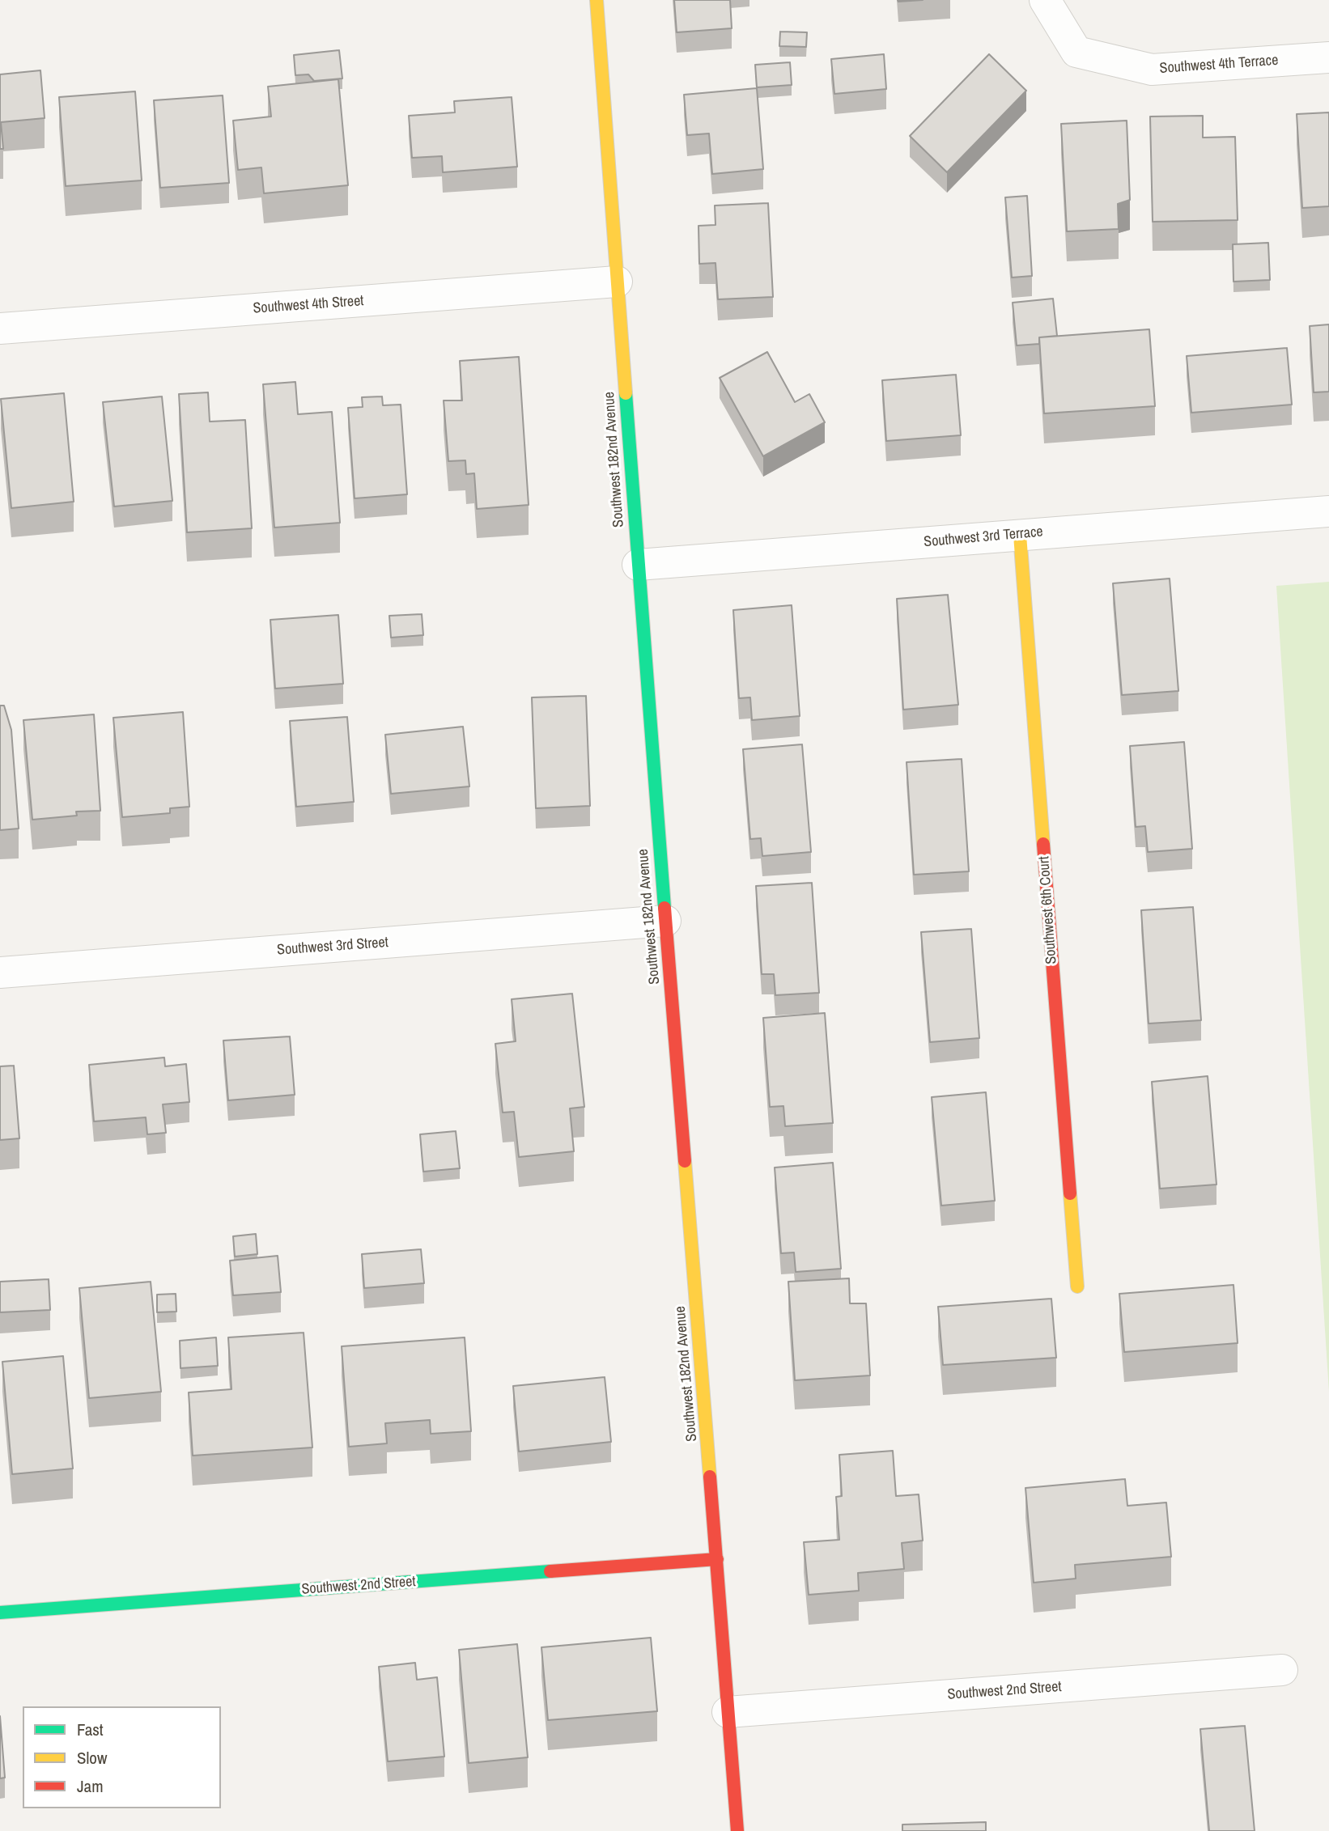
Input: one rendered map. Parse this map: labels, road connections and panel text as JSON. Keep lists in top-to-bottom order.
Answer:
{
  "streets": {
    "street": [
      "Southwest 4th Terrace",
      "Southwest 4th Street",
      "Southwest 182nd Avenue",
      "Southwest 3rd Terrace",
      "Southwest 6th Court",
      "Southwest 3rd Street",
      "Southwest 2nd Street"
    ]
  },
  "crossings": [
    ["Southwest 4th Street", "Southwest 182nd Avenue"],
    ["Southwest 182nd Avenue", "Southwest 3rd Terrace"],
    ["Southwest 182nd Avenue", "Southwest 3rd Street"],
    ["Southwest 182nd Avenue", "Southwest 2nd Street"],
    ["Southwest 3rd Terrace", "Southwest 6th Court"]
  ],
  "legend": ["Fast", "Slow", "Jam"]
}
